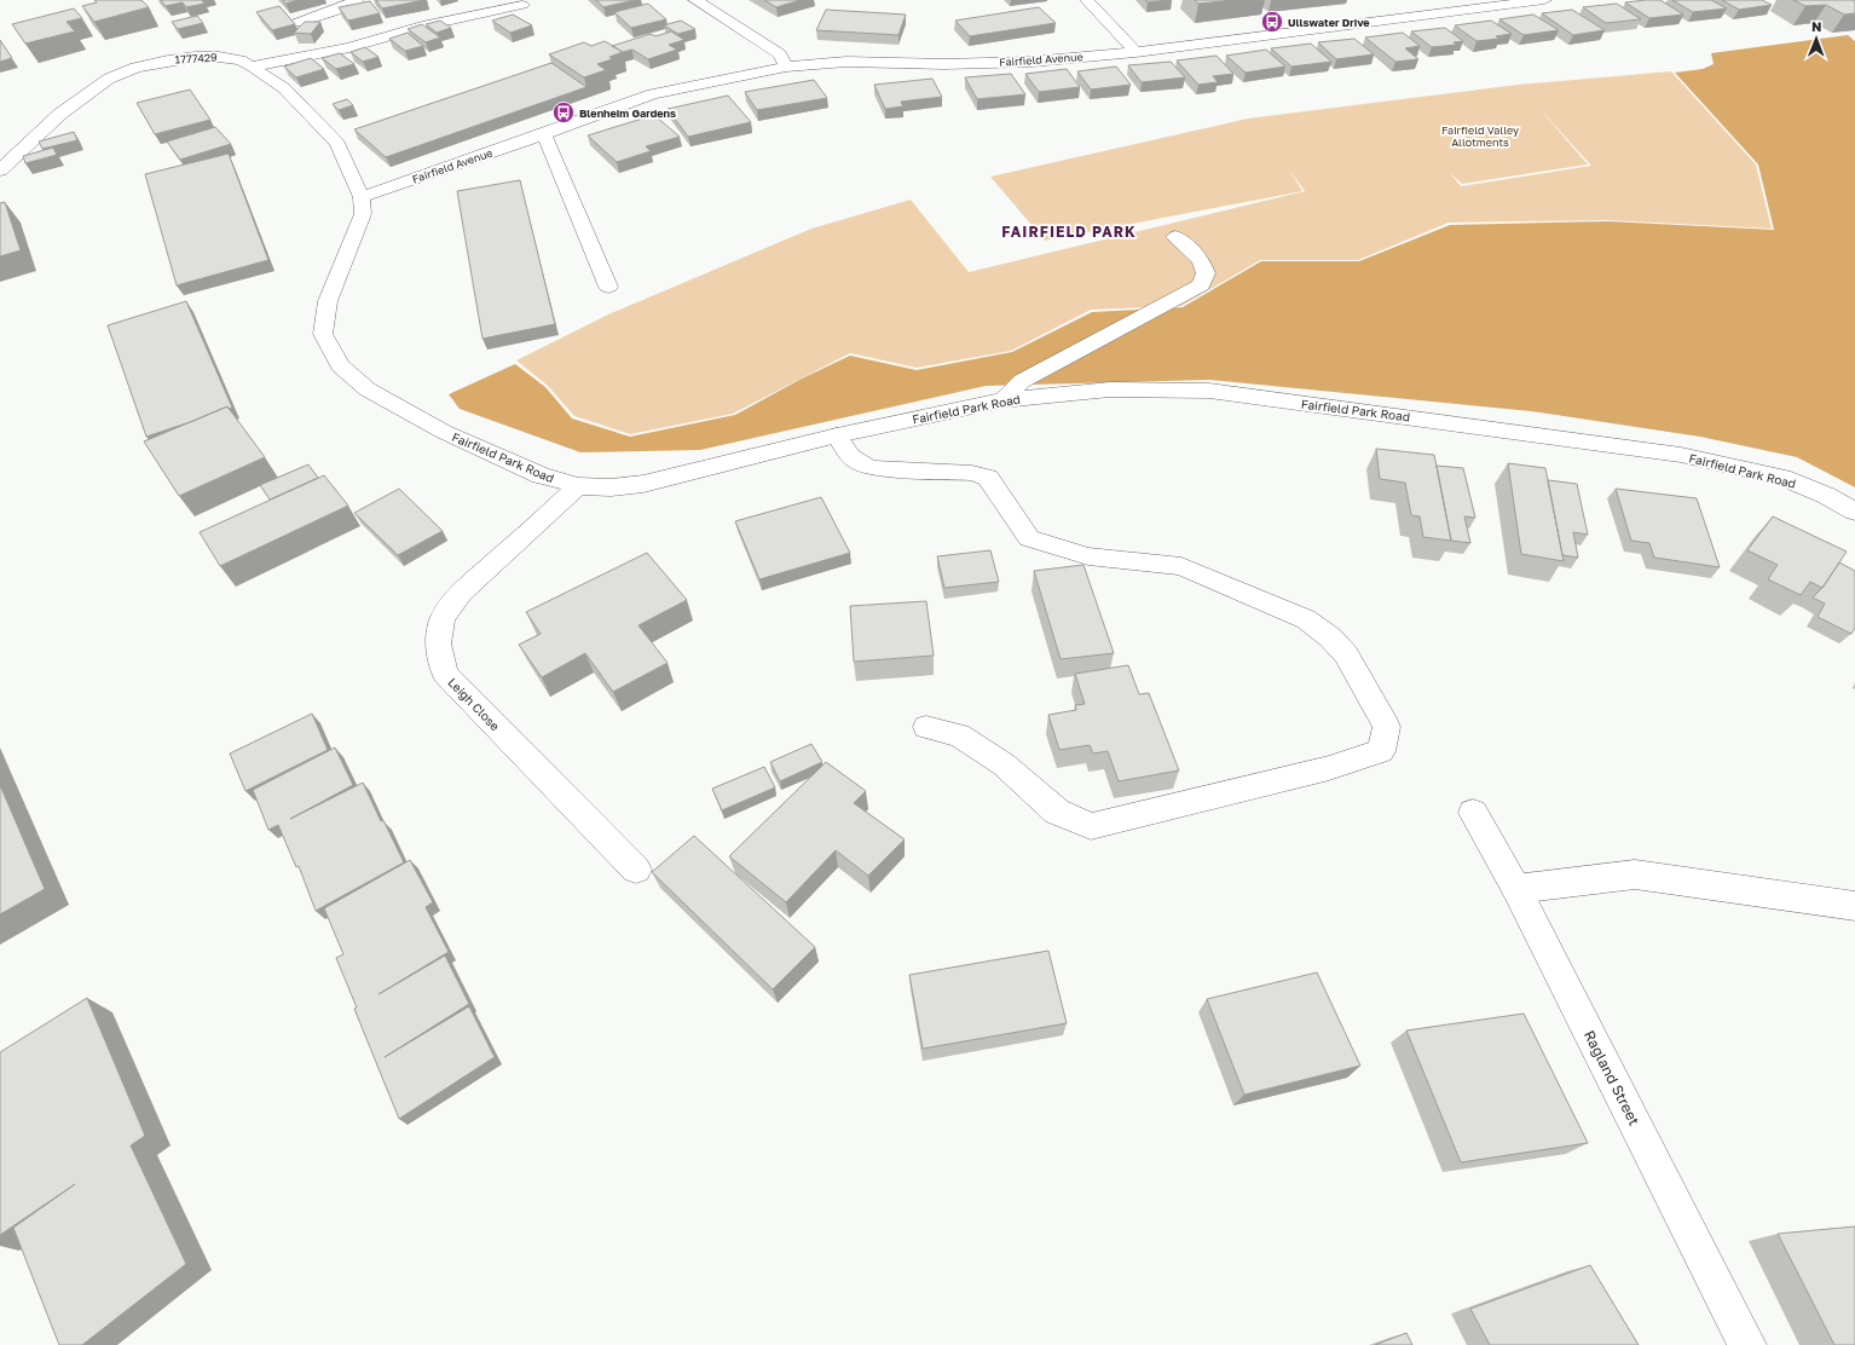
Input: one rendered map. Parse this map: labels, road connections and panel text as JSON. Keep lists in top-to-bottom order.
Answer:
{
  "streets": {
    "street": [
      "1777429",
      "Fairfield Avenue",
      "Fairfield Park Road",
      "Leigh Close",
      "Ragland Street"
    ]
  },
  "crossings": [
    ["1777429", "Fairfield Avenue"],
    ["1777429", "Fairfield Park Road"],
    ["Fairfield Avenue", "Fairfield Park Road"],
    ["Fairfield Park Road", "Leigh Close"]
  ],
  "districts": ["FAIRFIELD PARK"],
  "parks": ["Fairfield Valley Allotments"],
  "places": {
    "bus stop": ["Ullswater Drive", "Blenheim Gardens"]
  },
  "north": "top"
}
